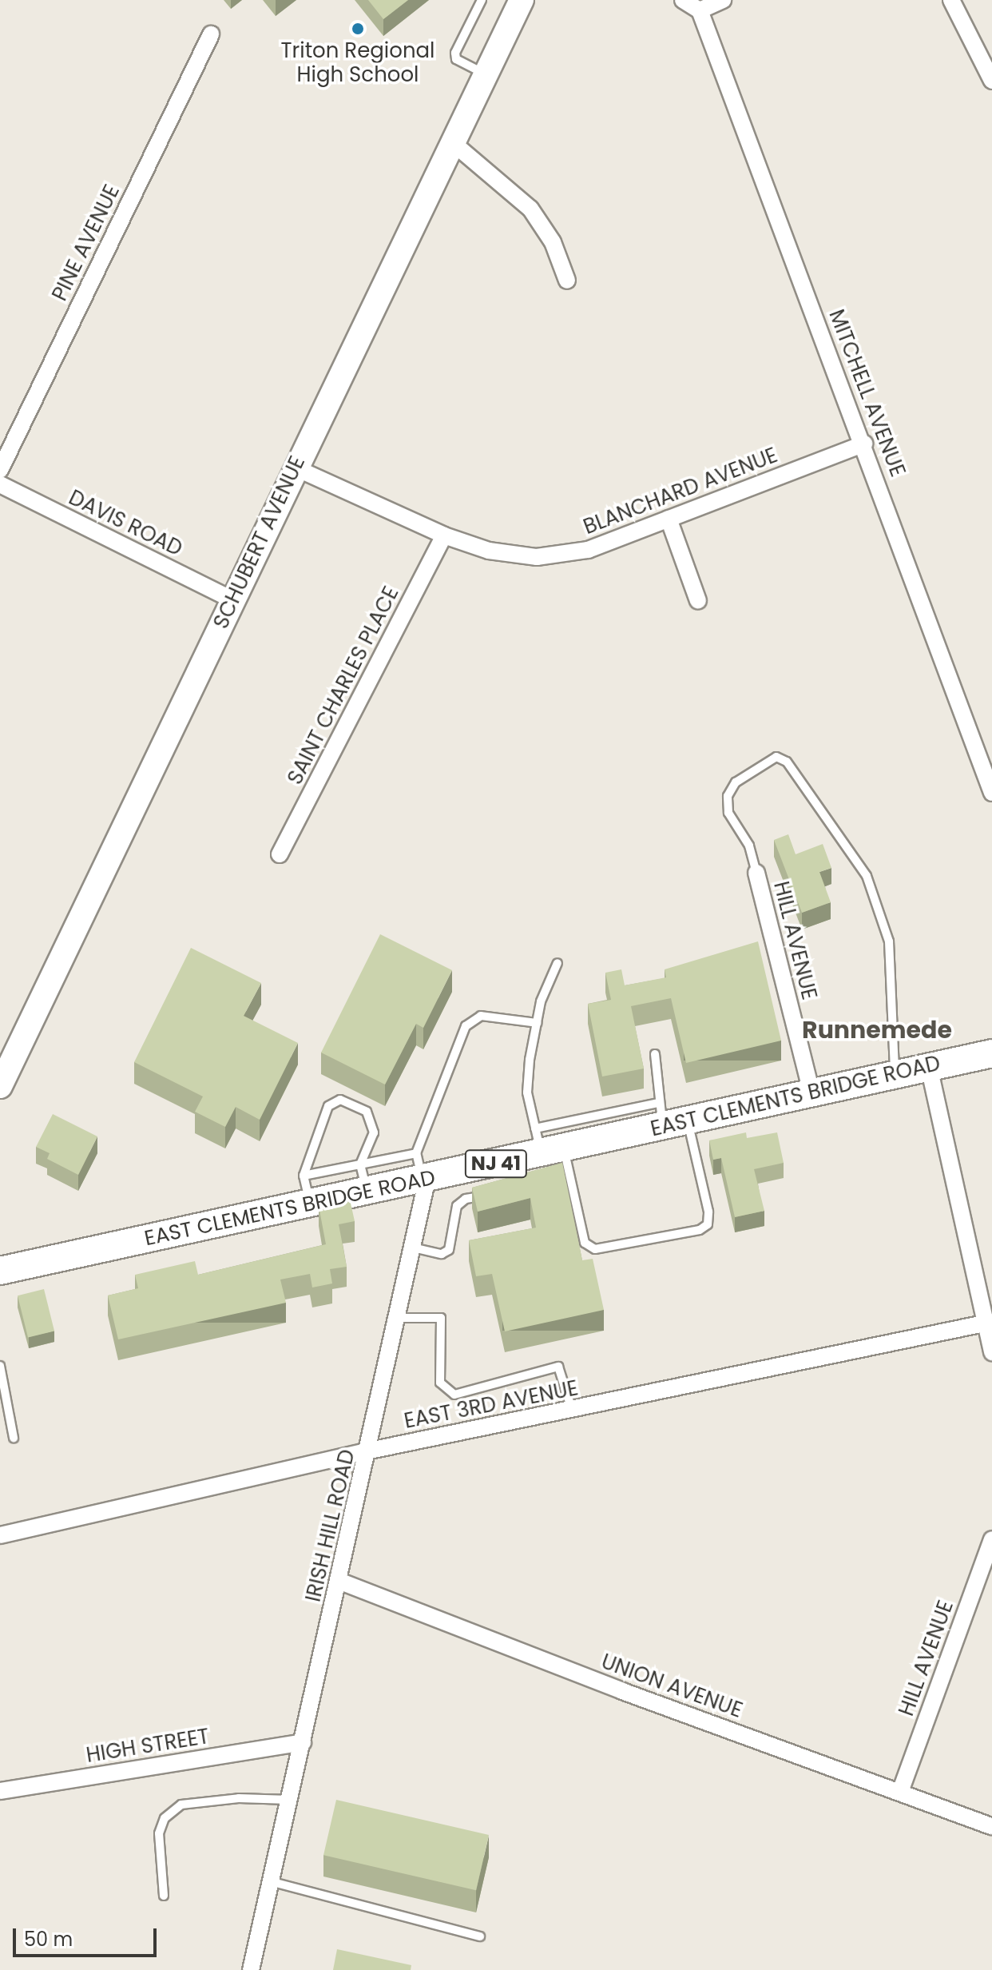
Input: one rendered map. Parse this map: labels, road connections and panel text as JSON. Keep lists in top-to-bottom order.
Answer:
{
  "streets": {
    "main road": ["EAST CLEMENTS BRIDGE ROAD", "NJ 41"],
    "street": [
      "PINE AVENUE",
      "MITCHELL AVENUE",
      "BLANCHARD AVENUE",
      "DAVIS ROAD",
      "SCHUBERT AVENUE",
      "SAINT CHARLES PLACE",
      "HILL AVENUE",
      "EAST 3RD AVENUE",
      "IRISH HILL ROAD",
      "UNION AVENUE",
      "HIGH STREET"
    ]
  },
  "crossings": [
    ["MITCHELL AVENUE", "BLANCHARD AVENUE"],
    ["BLANCHARD AVENUE", "SCHUBERT AVENUE"],
    ["BLANCHARD AVENUE", "SAINT CHARLES PLACE"],
    ["DAVIS ROAD", "SCHUBERT AVENUE"],
    ["HILL AVENUE", "EAST CLEMENTS BRIDGE ROAD"],
    ["HILL AVENUE", "UNION AVENUE"],
    ["EAST CLEMENTS BRIDGE ROAD", "IRISH HILL ROAD"],
    ["EAST 3RD AVENUE", "IRISH HILL ROAD"],
    ["IRISH HILL ROAD", "UNION AVENUE"],
    ["IRISH HILL ROAD", "HIGH STREET"]
  ],
  "districts": ["Runnemede"],
  "places": ["Triton Regional High School"],
  "scale_bar": "50 m"
}
